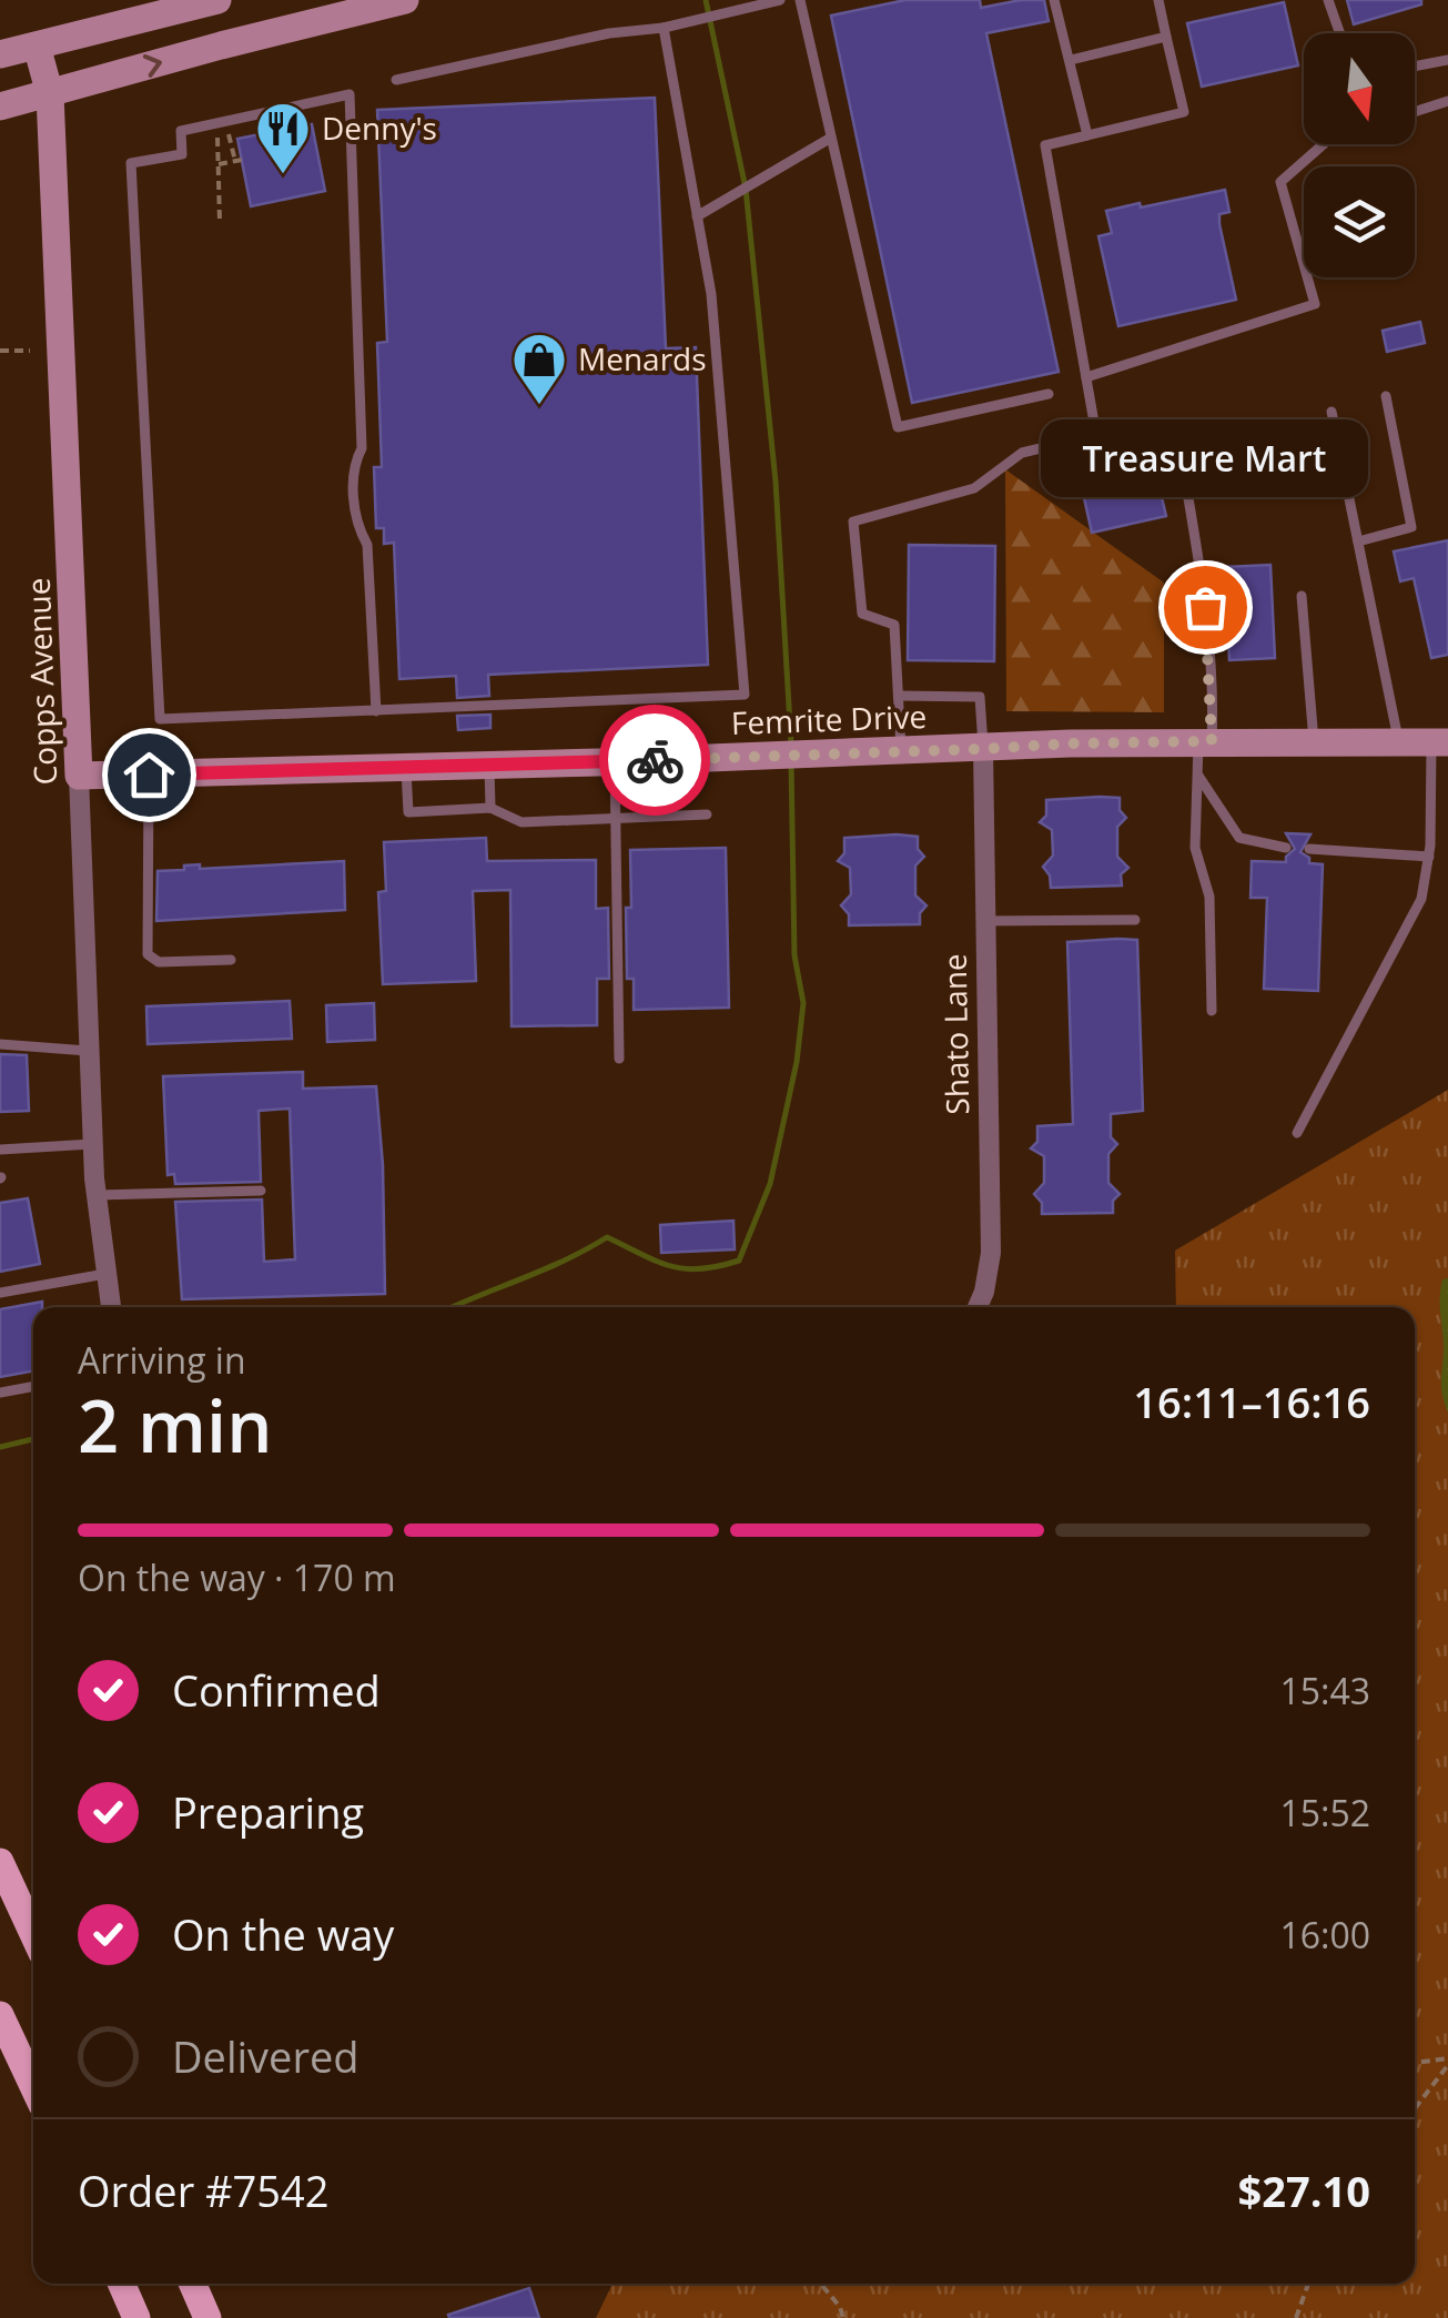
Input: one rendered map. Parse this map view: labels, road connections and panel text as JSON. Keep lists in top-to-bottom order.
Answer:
{
  "streets": {
    "street": ["Copps Avenue", "Femrite Drive", "Shato Lane"]
  },
  "crossings": [
    ["Copps Avenue", "Femrite Drive"],
    ["Femrite Drive", "Shato Lane"]
  ],
  "places": {
    "restaurant": ["Denny's"],
    "shop": ["Menards"],
    "other": ["Treasure Mart"]
  },
  "north": "bottom",
  "page": {
    "bubble": "Treasure Mart",
    "heading": ["2 min", "Arriving in", "16:11–16:16"],
    "panel": ["Order #7542", "$27.10"],
    "bar": "On the way · 170 m",
    "list": [
      ["Confirmed", "15:43"],
      ["Preparing", "15:52"],
      ["On the way", "16:00"],
      "Delivered"
    ]
  }
}
